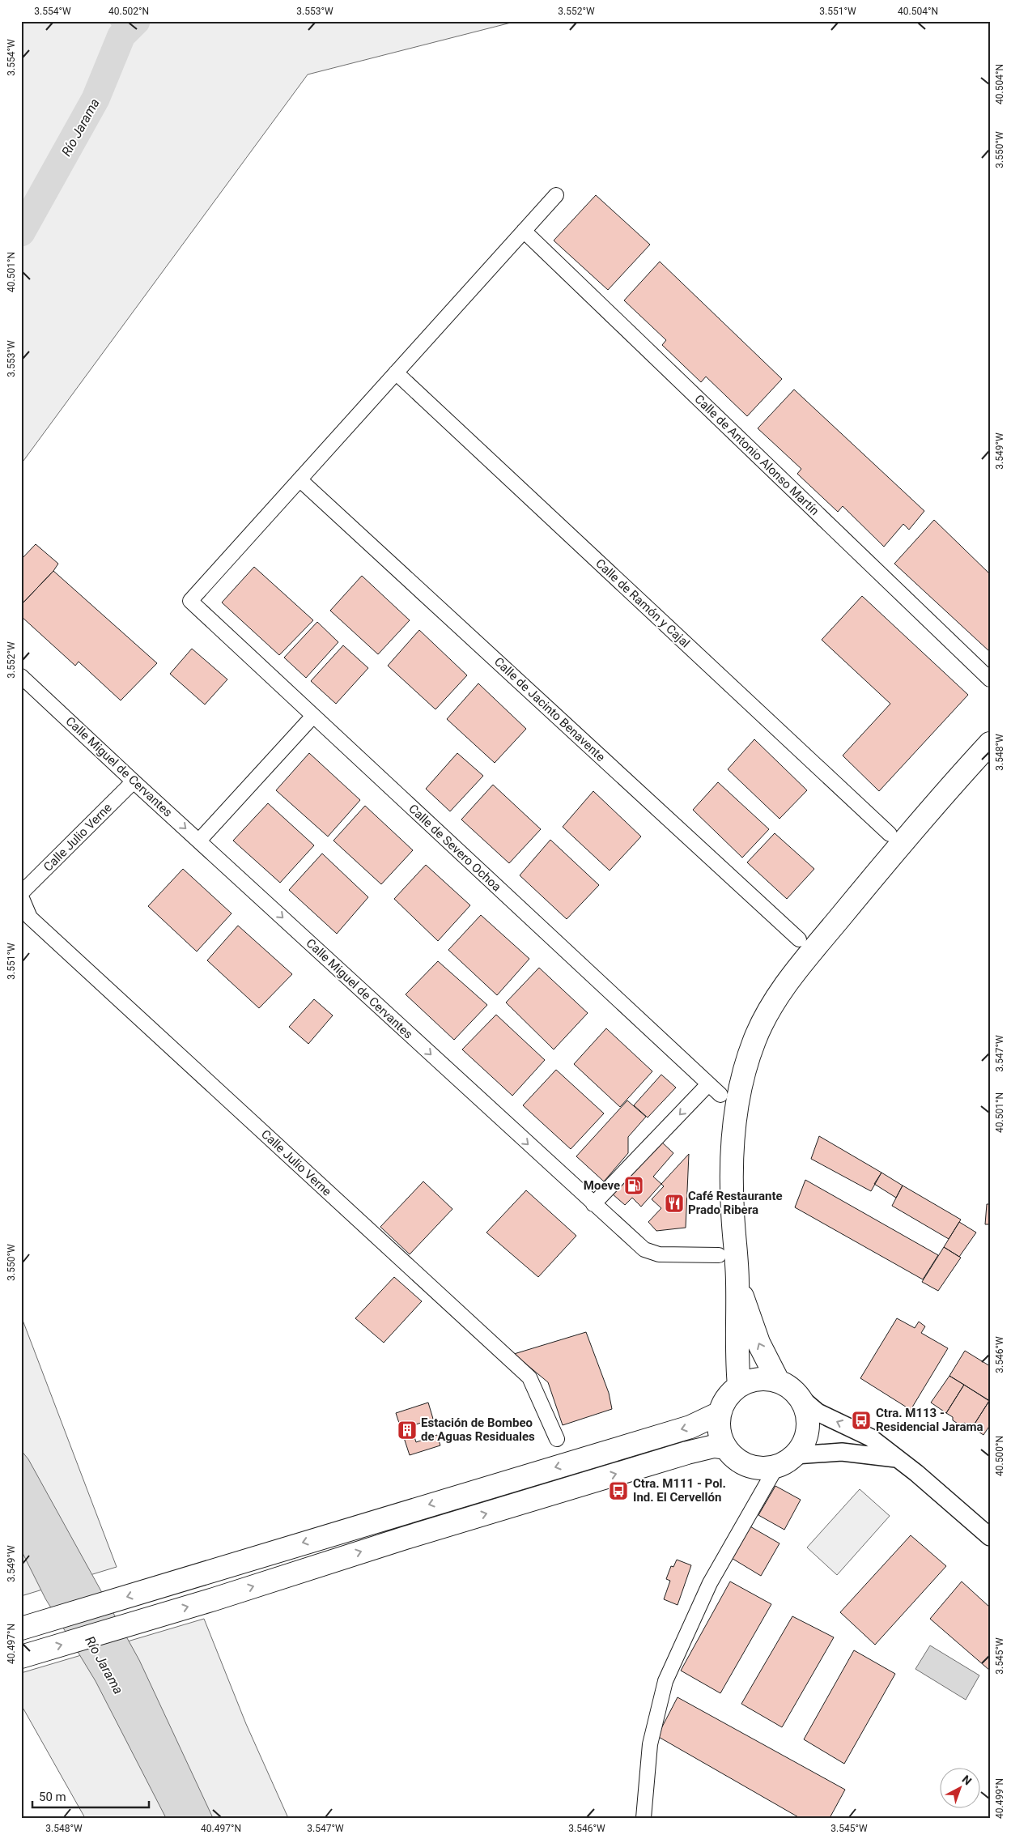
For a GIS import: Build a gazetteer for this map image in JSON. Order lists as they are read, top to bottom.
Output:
{
  "streets": {
    "street": [
      "Calle de Antonio Alonso Martín",
      "Calle de Ramón y Cajal",
      "Calle de Jacinto Benavente",
      "Calle Miguel de Cervantes",
      "Calle Julio Verne",
      "Calle de Severo Ochoa"
    ]
  },
  "crossings": [
    ["Calle de Jacinto Benavente", "Calle de Severo Ochoa"],
    ["Calle Miguel de Cervantes", "Calle Julio Verne"]
  ],
  "one_way": ["Calle Miguel de Cervantes"],
  "water": ["Río Jarama"],
  "places": {
    "fuel station": ["Moeve"],
    "restaurant": ["Café Restaurante Prado Ribera"],
    "bus stop": ["Ctra. M113 - Residencial Jarama", "Ctra. M111 - Pol. Ind. El Cervellón"],
    "building": ["Estación de Bombeo de Aguas Residuales"]
  },
  "scale_bar": "50 m",
  "north": "top right",
  "coordinates": [
    "3.554°W",
    "40.502°N",
    "3.553°W",
    "3.552°W",
    "3.551°W",
    "40.504°N",
    "3.550°W",
    "40.501°N",
    "3.549°W",
    "3.548°W",
    "3.547°W",
    "3.546°W",
    "40.500°N",
    "40.497°N",
    "3.545°W",
    "40.499°N"
  ]
}
